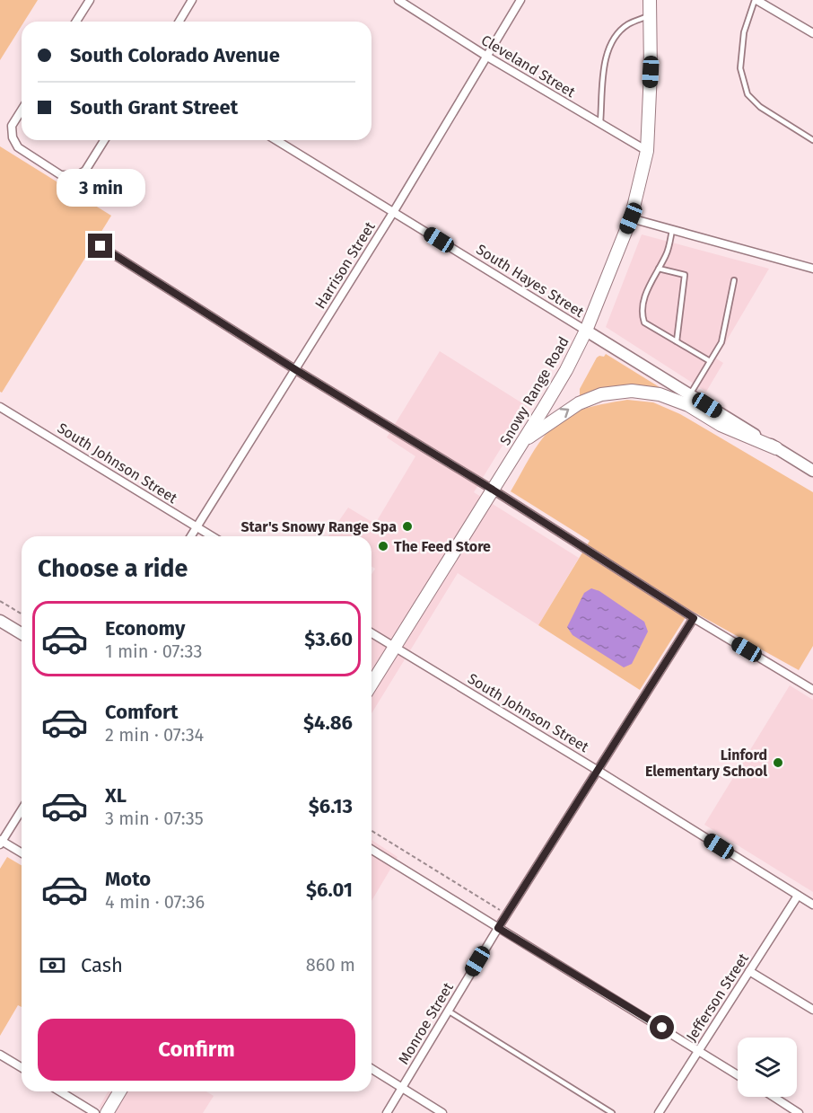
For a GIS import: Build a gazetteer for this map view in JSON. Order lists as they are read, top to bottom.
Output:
{
  "streets": {
    "main road": ["Snowy Range Road"],
    "street": [
      "Cleveland Street",
      "Harrison Street",
      "South Hayes Street",
      "South Johnson Street",
      "Jefferson Street",
      "Monroe Street"
    ]
  },
  "crossings": [
    ["Cleveland Street", "Harrison Street"],
    ["Harrison Street", "South Hayes Street"],
    ["Harrison Street", "South Johnson Street"],
    ["South Hayes Street", "Snowy Range Road"],
    ["Snowy Range Road", "South Johnson Street"],
    ["South Johnson Street", "Jefferson Street"],
    ["South Johnson Street", "Monroe Street"]
  ],
  "places": ["Star's Snowy Range Spa", "The Feed Store", "Linford Elementary School"],
  "page": {
    "banner": ["South Colorado Avenue", "South Grant Street"],
    "bubble": "3 min",
    "heading": "Choose a ride",
    "list": [
      {
        "name": "Economy",
        "note": "1 min · 07:33",
        "value": "$3.60"
      },
      {
        "name": "Comfort",
        "note": "2 min · 07:34",
        "value": "$4.86"
      },
      {
        "name": "XL",
        "note": "3 min · 07:35",
        "value": "$6.13"
      },
      {
        "name": "Moto",
        "note": "4 min · 07:36",
        "value": "$6.01"
      }
    ],
    "pay": ["Cash", "860 m"],
    "buttons": "Confirm"
  }
}
